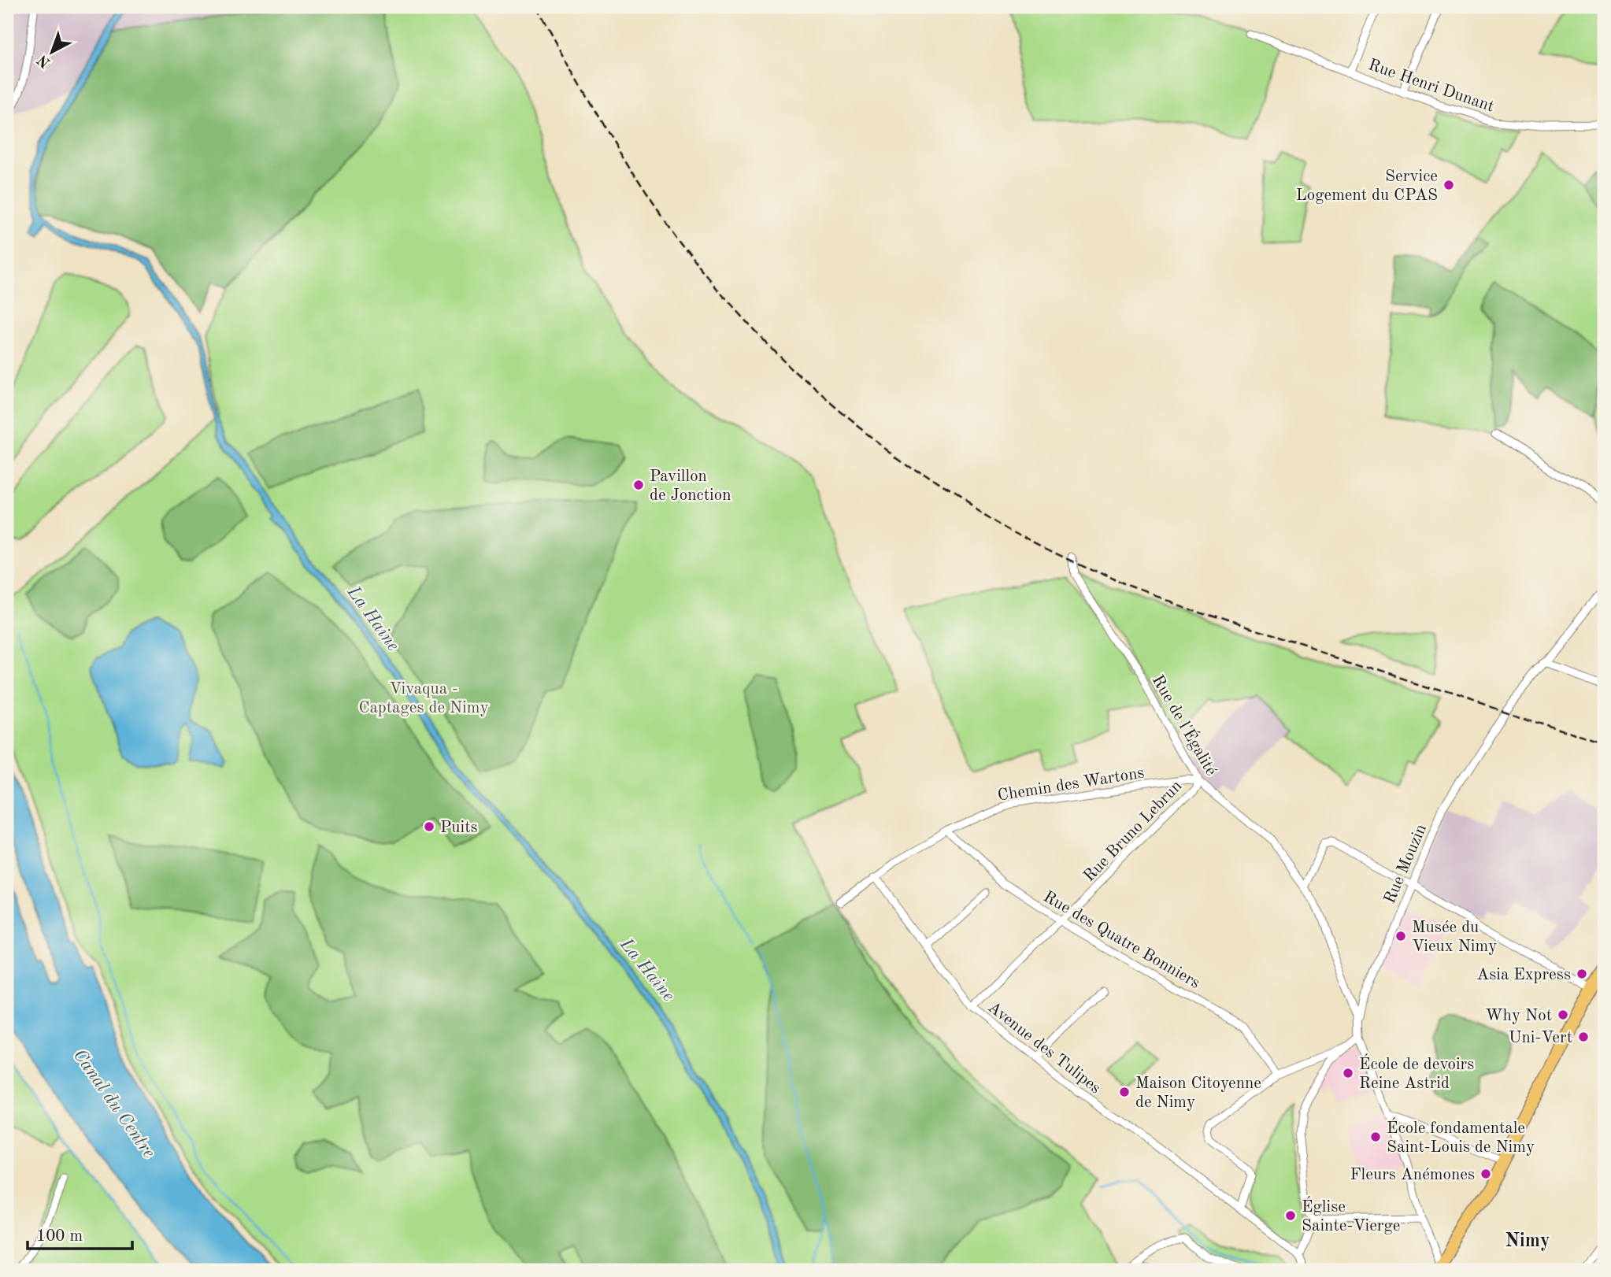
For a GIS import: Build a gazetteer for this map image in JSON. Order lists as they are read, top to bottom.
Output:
{
  "streets": {
    "street": [
      "Rue Henri Dunant",
      "Rue de l'Égalité",
      "Chemin des Wartons",
      "Rue Bruno Lebrun",
      "Rue Mouzin",
      "Rue des Quatre Bonniers",
      "Avenue des Tulipes"
    ]
  },
  "crossings": [
    ["Rue de l'Égalité", "Chemin des Wartons"],
    ["Rue de l'Égalité", "Rue Bruno Lebrun"],
    ["Rue de l'Égalité", "Rue Mouzin"],
    ["Chemin des Wartons", "Rue Bruno Lebrun"],
    ["Chemin des Wartons", "Rue des Quatre Bonniers"],
    ["Chemin des Wartons", "Avenue des Tulipes"],
    ["Rue Bruno Lebrun", "Rue des Quatre Bonniers"],
    ["Rue Bruno Lebrun", "Avenue des Tulipes"]
  ],
  "districts": ["Nimy"],
  "water": ["La Haine", "Canal du Centre"],
  "parks": ["Vivaqua - Captages de Nimy"],
  "places": [
    "Service Logement du CPAS",
    "Pavillon de Jonction",
    "Puits",
    "Musée du Vieux Nimy",
    "Asia Express",
    "Why Not",
    "Uni-Vert",
    "École de devoirs Reine Astrid",
    "Maison Citoyenne de Nimy",
    "École fondamentale Saint-Louis de Nimy",
    "Fleurs Anémones",
    "Église Sainte-Vierge"
  ],
  "scale_bar": "100 m",
  "north": "bottom left"
}
